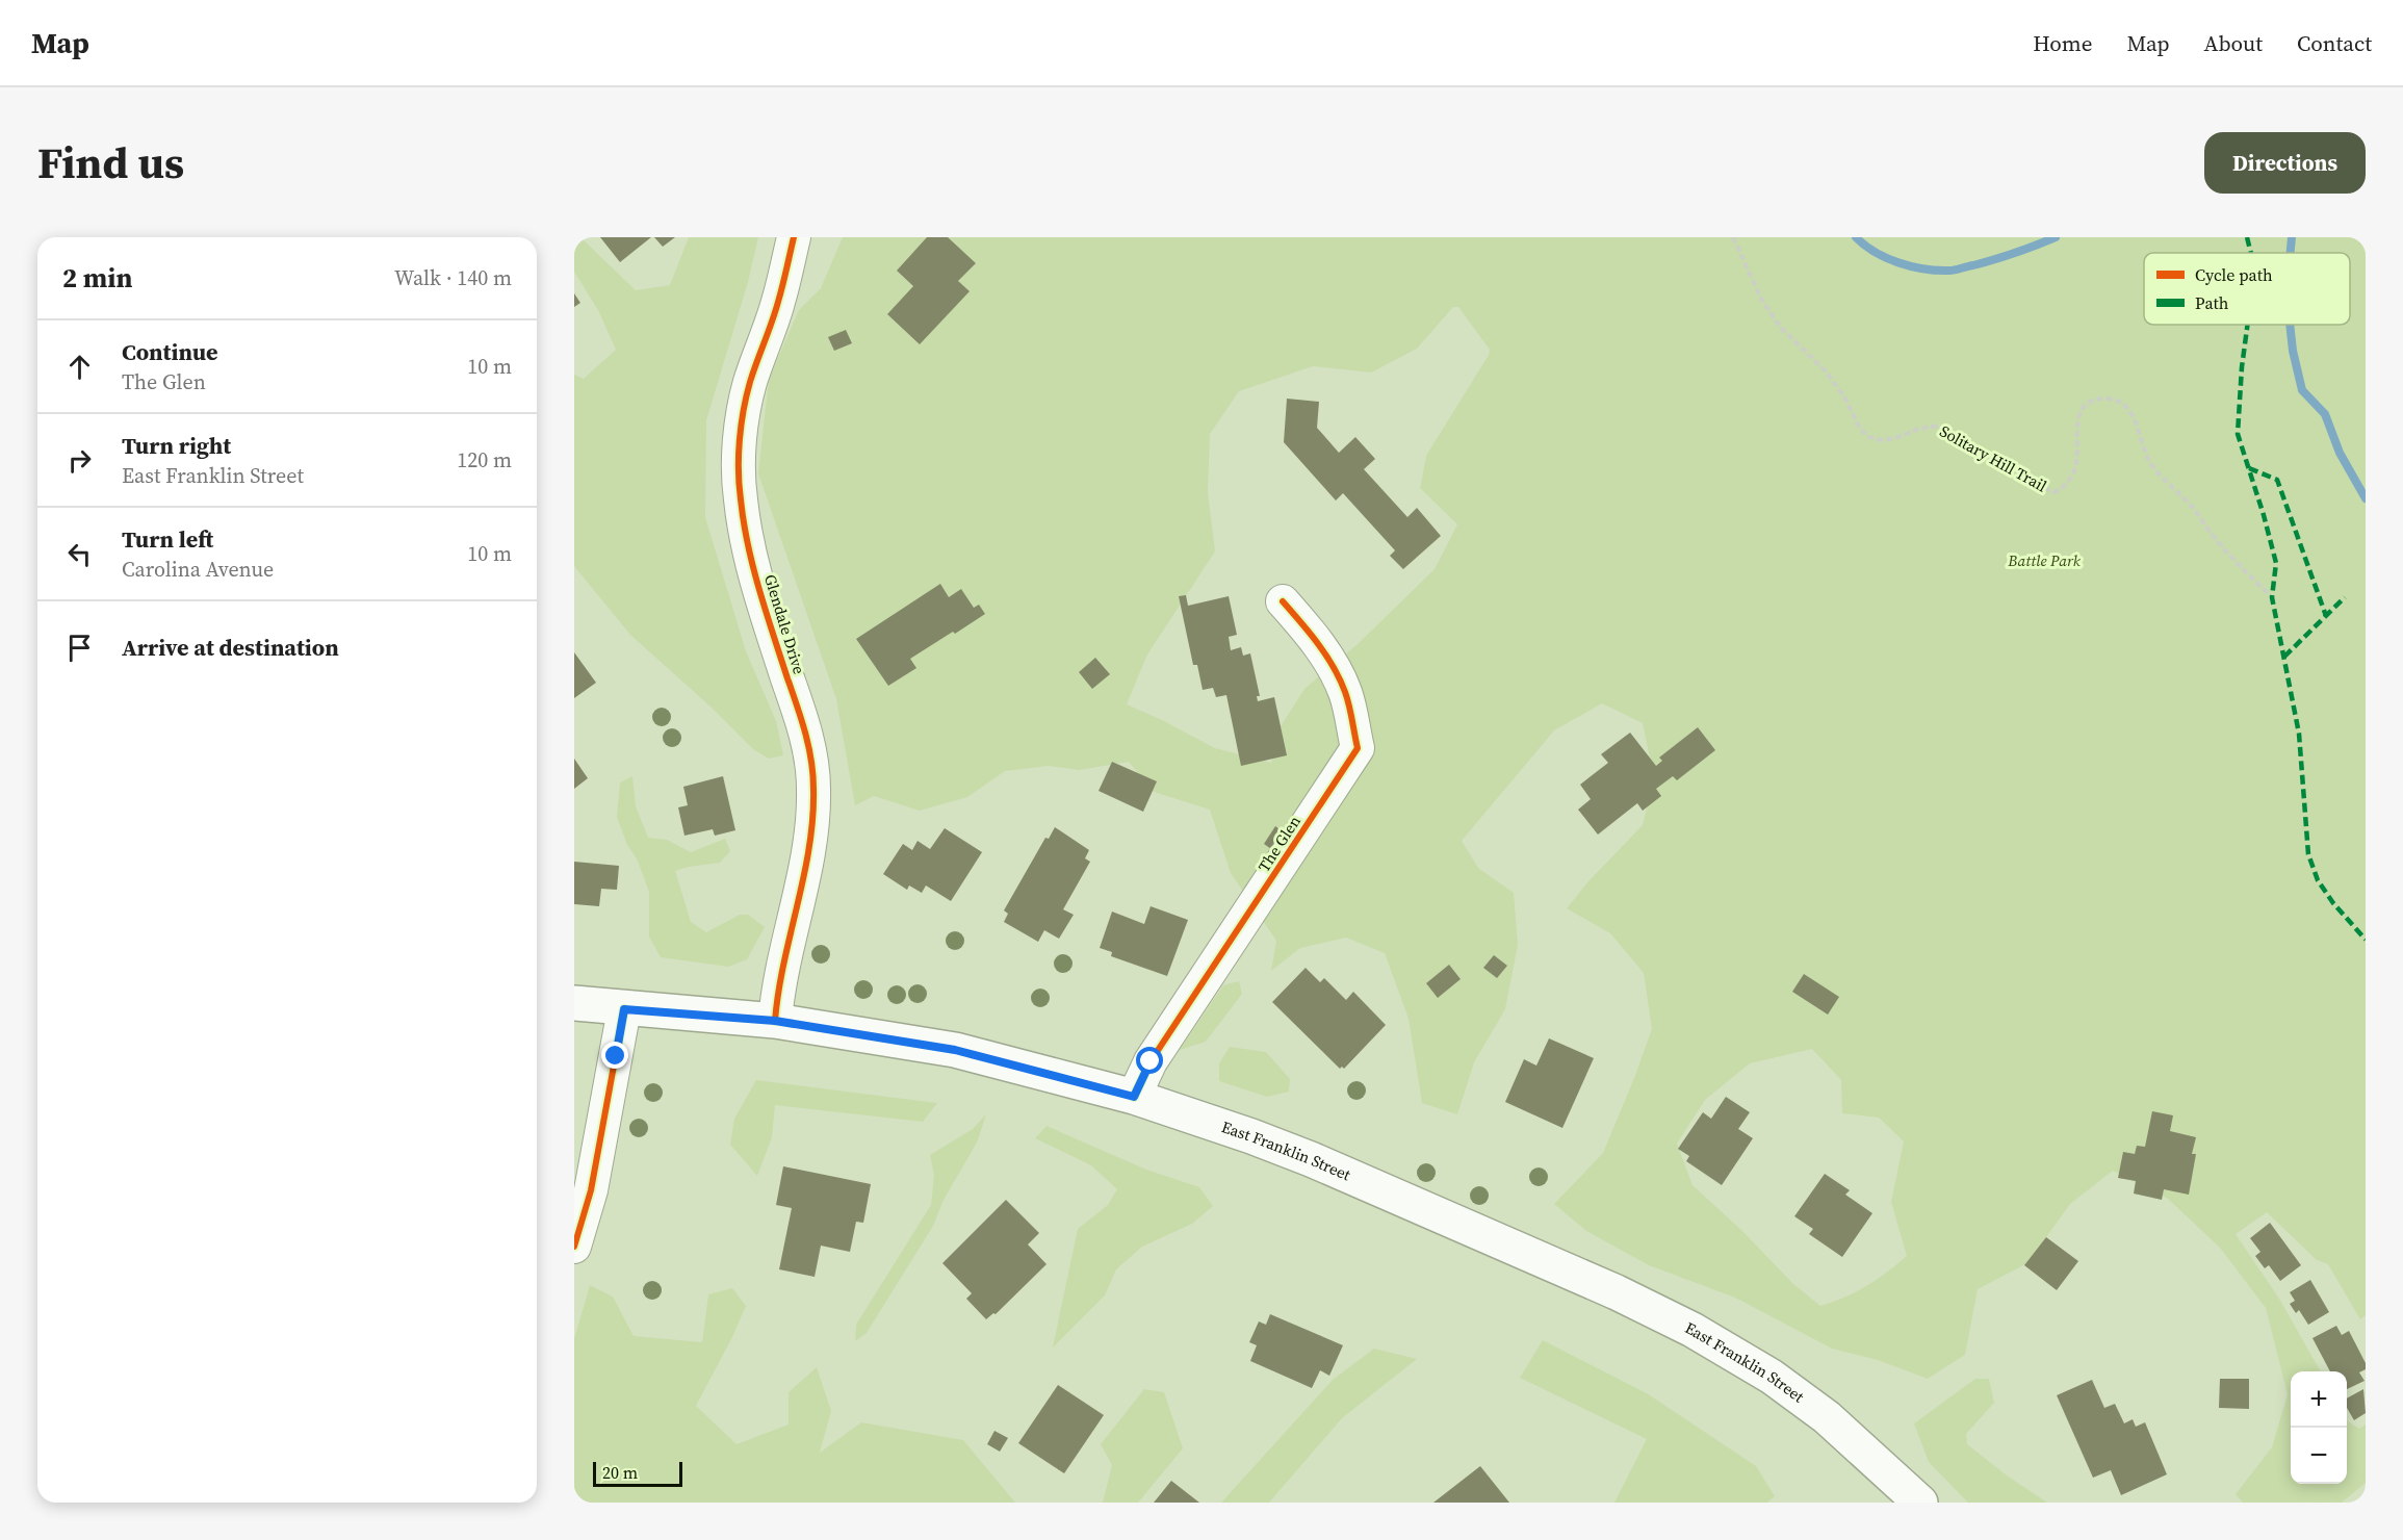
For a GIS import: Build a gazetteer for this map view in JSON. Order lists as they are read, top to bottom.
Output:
{
  "streets": {
    "main road": ["East Franklin Street"],
    "street": ["Glendale Drive", "The Glen"],
    "path": ["Solitary Hill Trail"]
  },
  "crossings": [
    ["Glendale Drive", "East Franklin Street"],
    ["The Glen", "East Franklin Street"]
  ],
  "parks": ["Battle Park"],
  "legend": ["Cycle path", "Path"],
  "scale_bar": "20 m",
  "page": {
    "header": "Map",
    "nav": [
      "Home",
      "Map",
      "About",
      "Contact"
    ],
    "title": "Find us",
    "buttons": "Directions",
    "heading": ["2 min", "Walk · 140 m"],
    "list": [
      ["Continue", "The Glen", "10 m"],
      ["Turn right", "East Franklin Street", "120 m"],
      ["Turn left", "Carolina Avenue", "10 m"],
      "Arrive at destination"
    ],
    "map_buttons": ["+", "−"],
    "scale": "20 m"
  }
}
